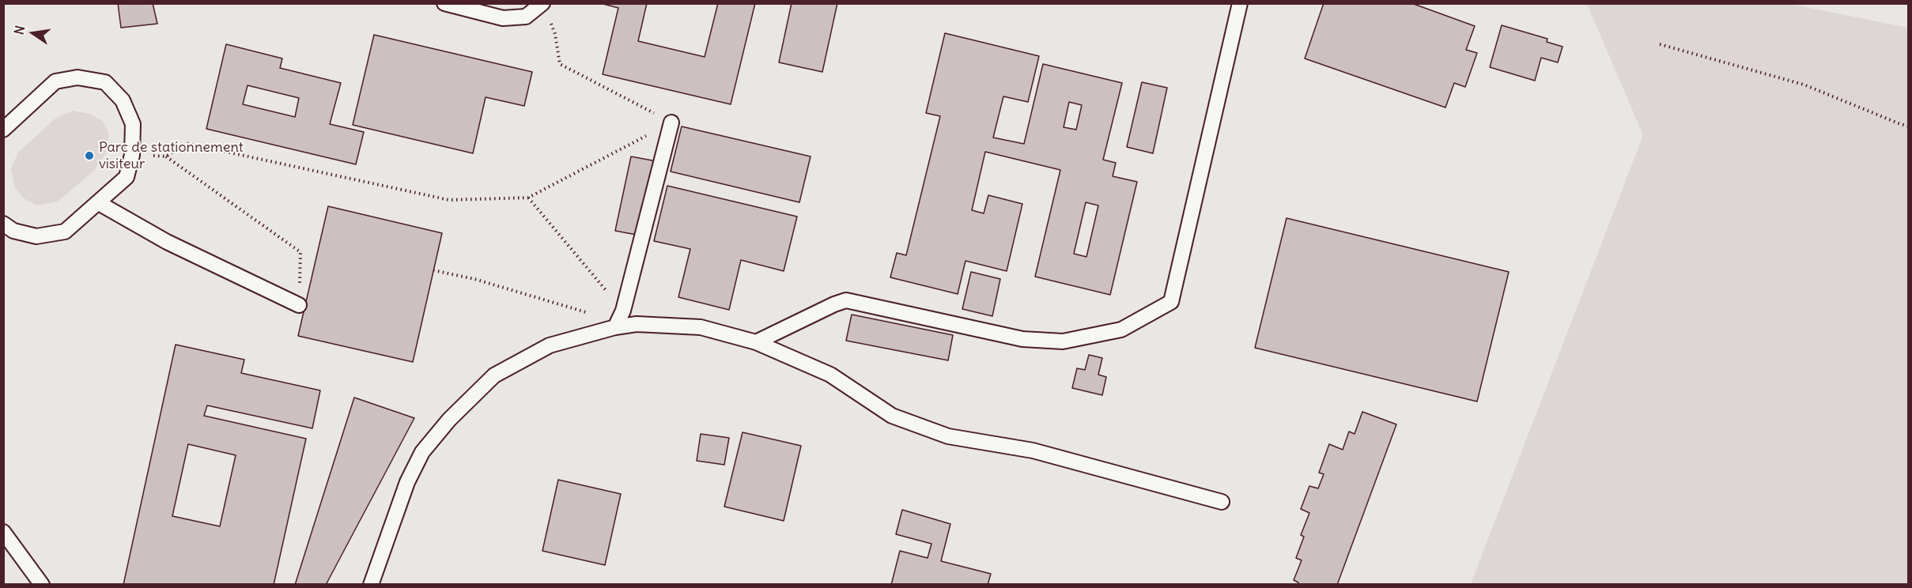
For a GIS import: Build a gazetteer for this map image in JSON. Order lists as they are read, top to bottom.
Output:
{
  "places": ["Parc de stationnement visiteur"],
  "north": "left"
}
